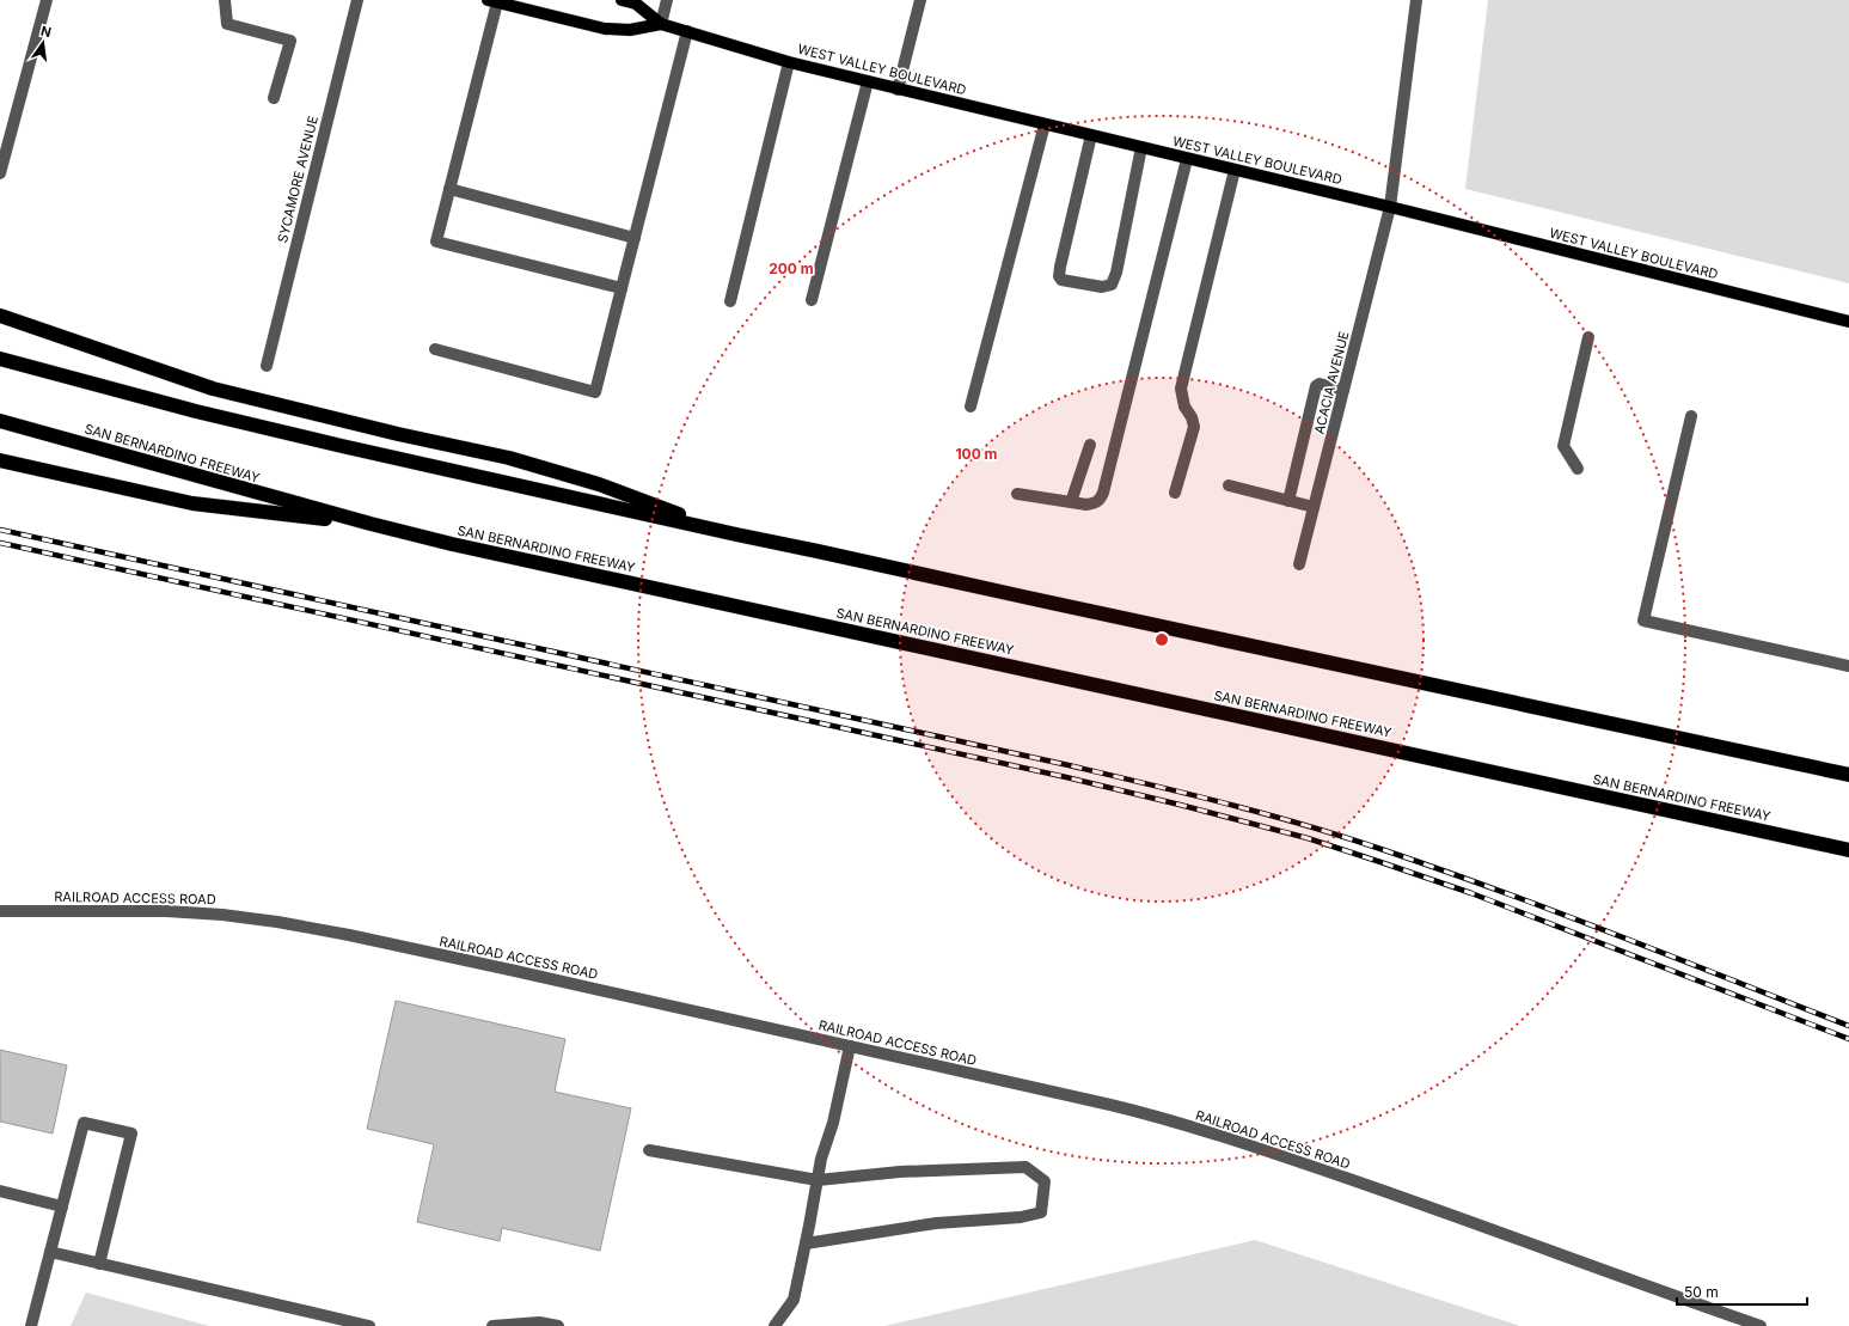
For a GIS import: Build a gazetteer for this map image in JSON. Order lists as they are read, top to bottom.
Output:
{
  "streets": {
    "highway": ["SAN BERNARDINO FREEWAY"],
    "main road": ["WEST VALLEY BOULEVARD"],
    "street": ["SYCAMORE AVENUE", "ACACIA AVENUE", "RAILROAD ACCESS ROAD"]
  },
  "crossings": [
    ["WEST VALLEY BOULEVARD", "ACACIA AVENUE"]
  ],
  "scale_bar": "50 m",
  "north": "top",
  "rings": ["200 m", "100 m"]
}
